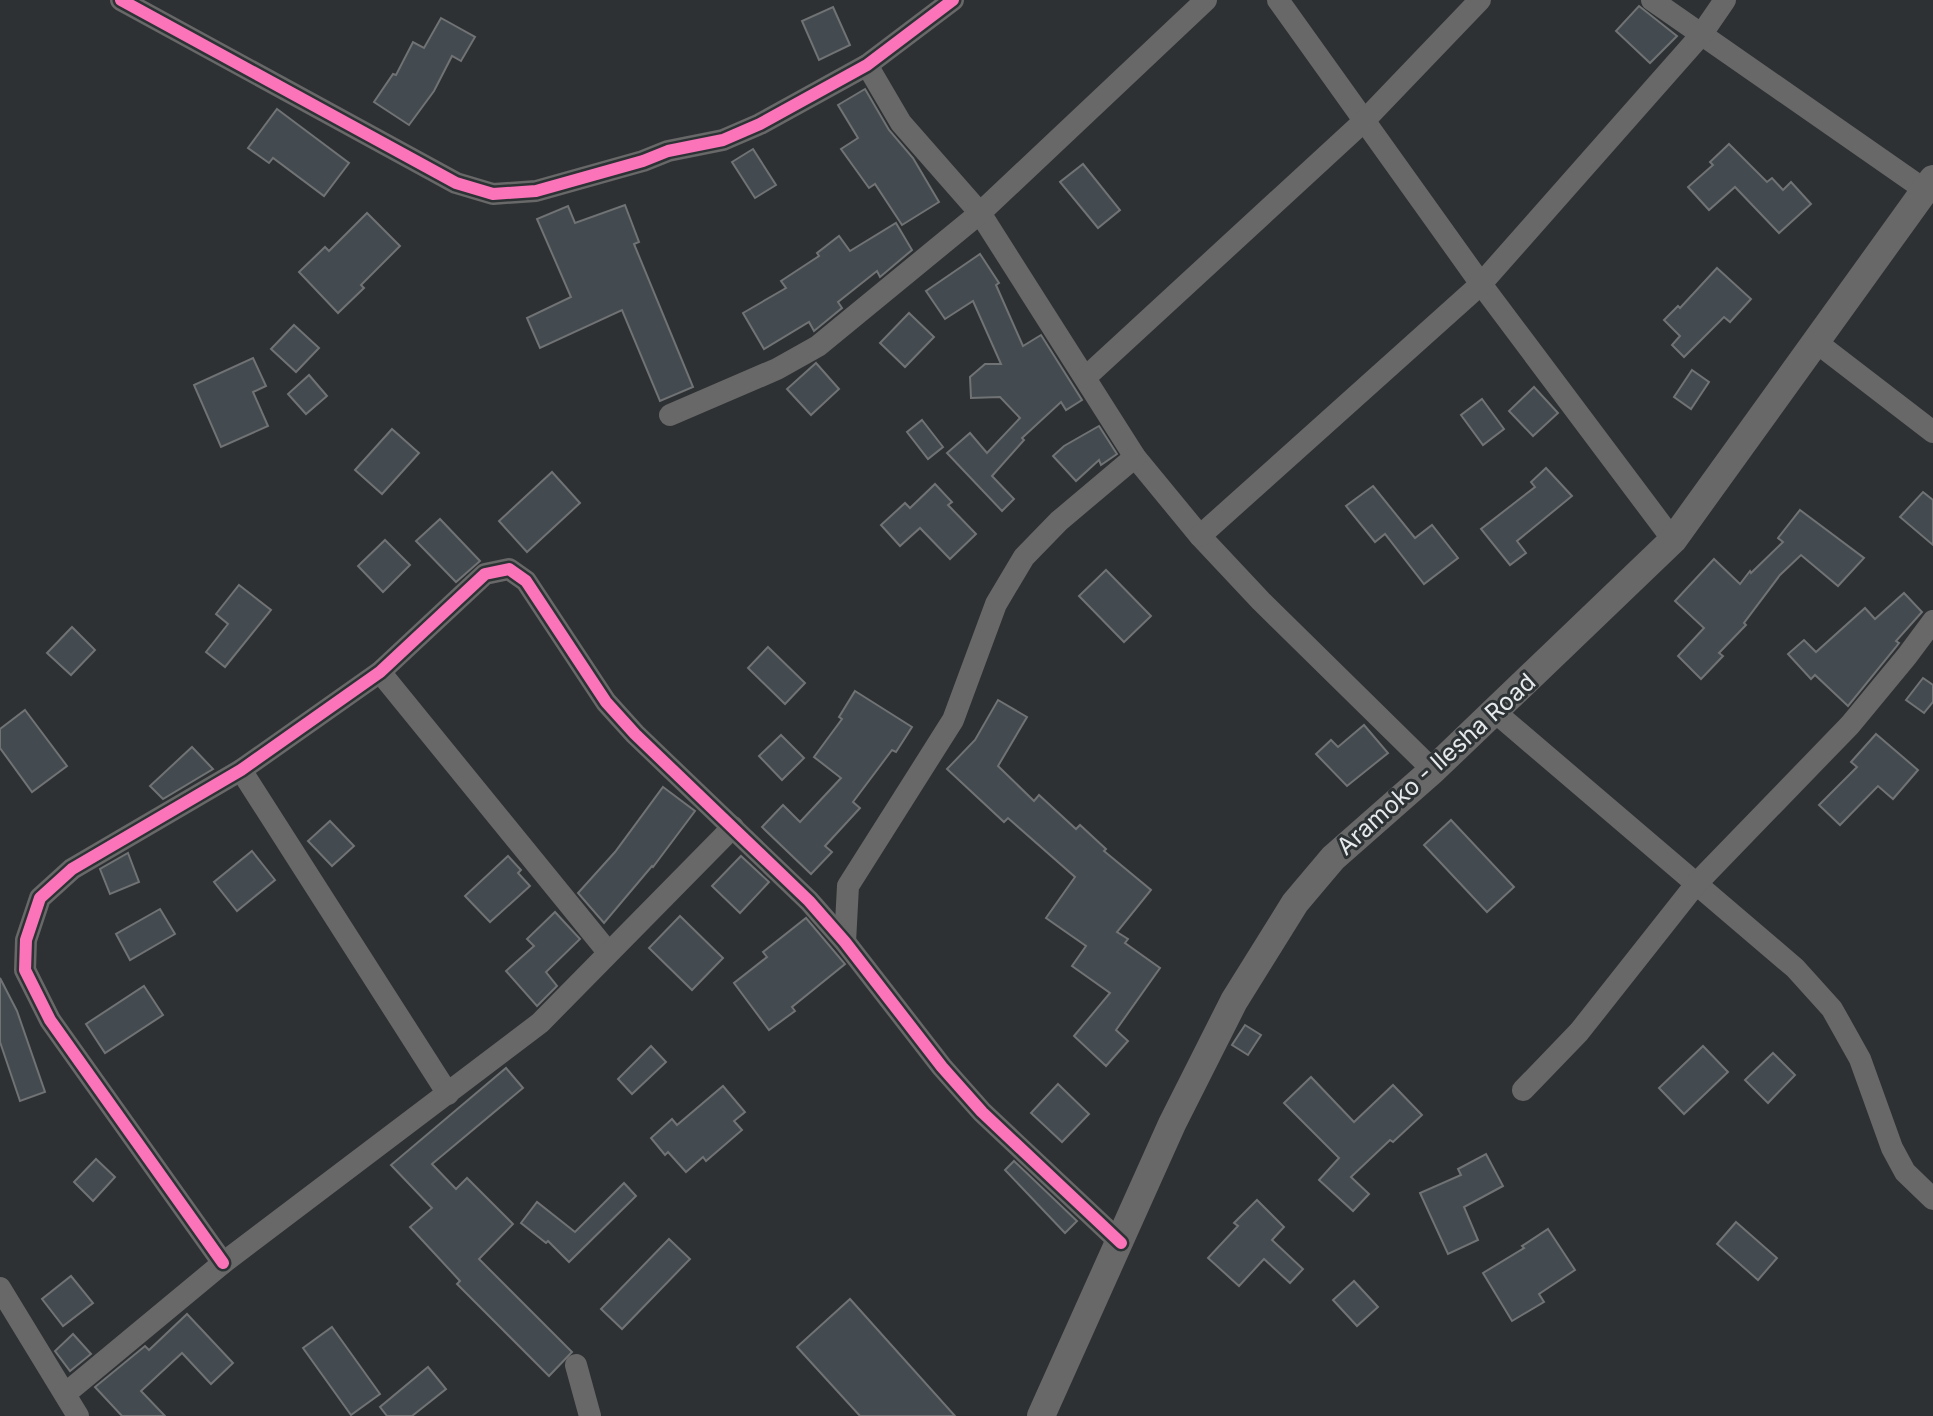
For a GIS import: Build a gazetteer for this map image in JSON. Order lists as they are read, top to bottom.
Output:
{
  "streets": {
    "main road": ["Aramoko - Ilesha Road"]
  }
}
